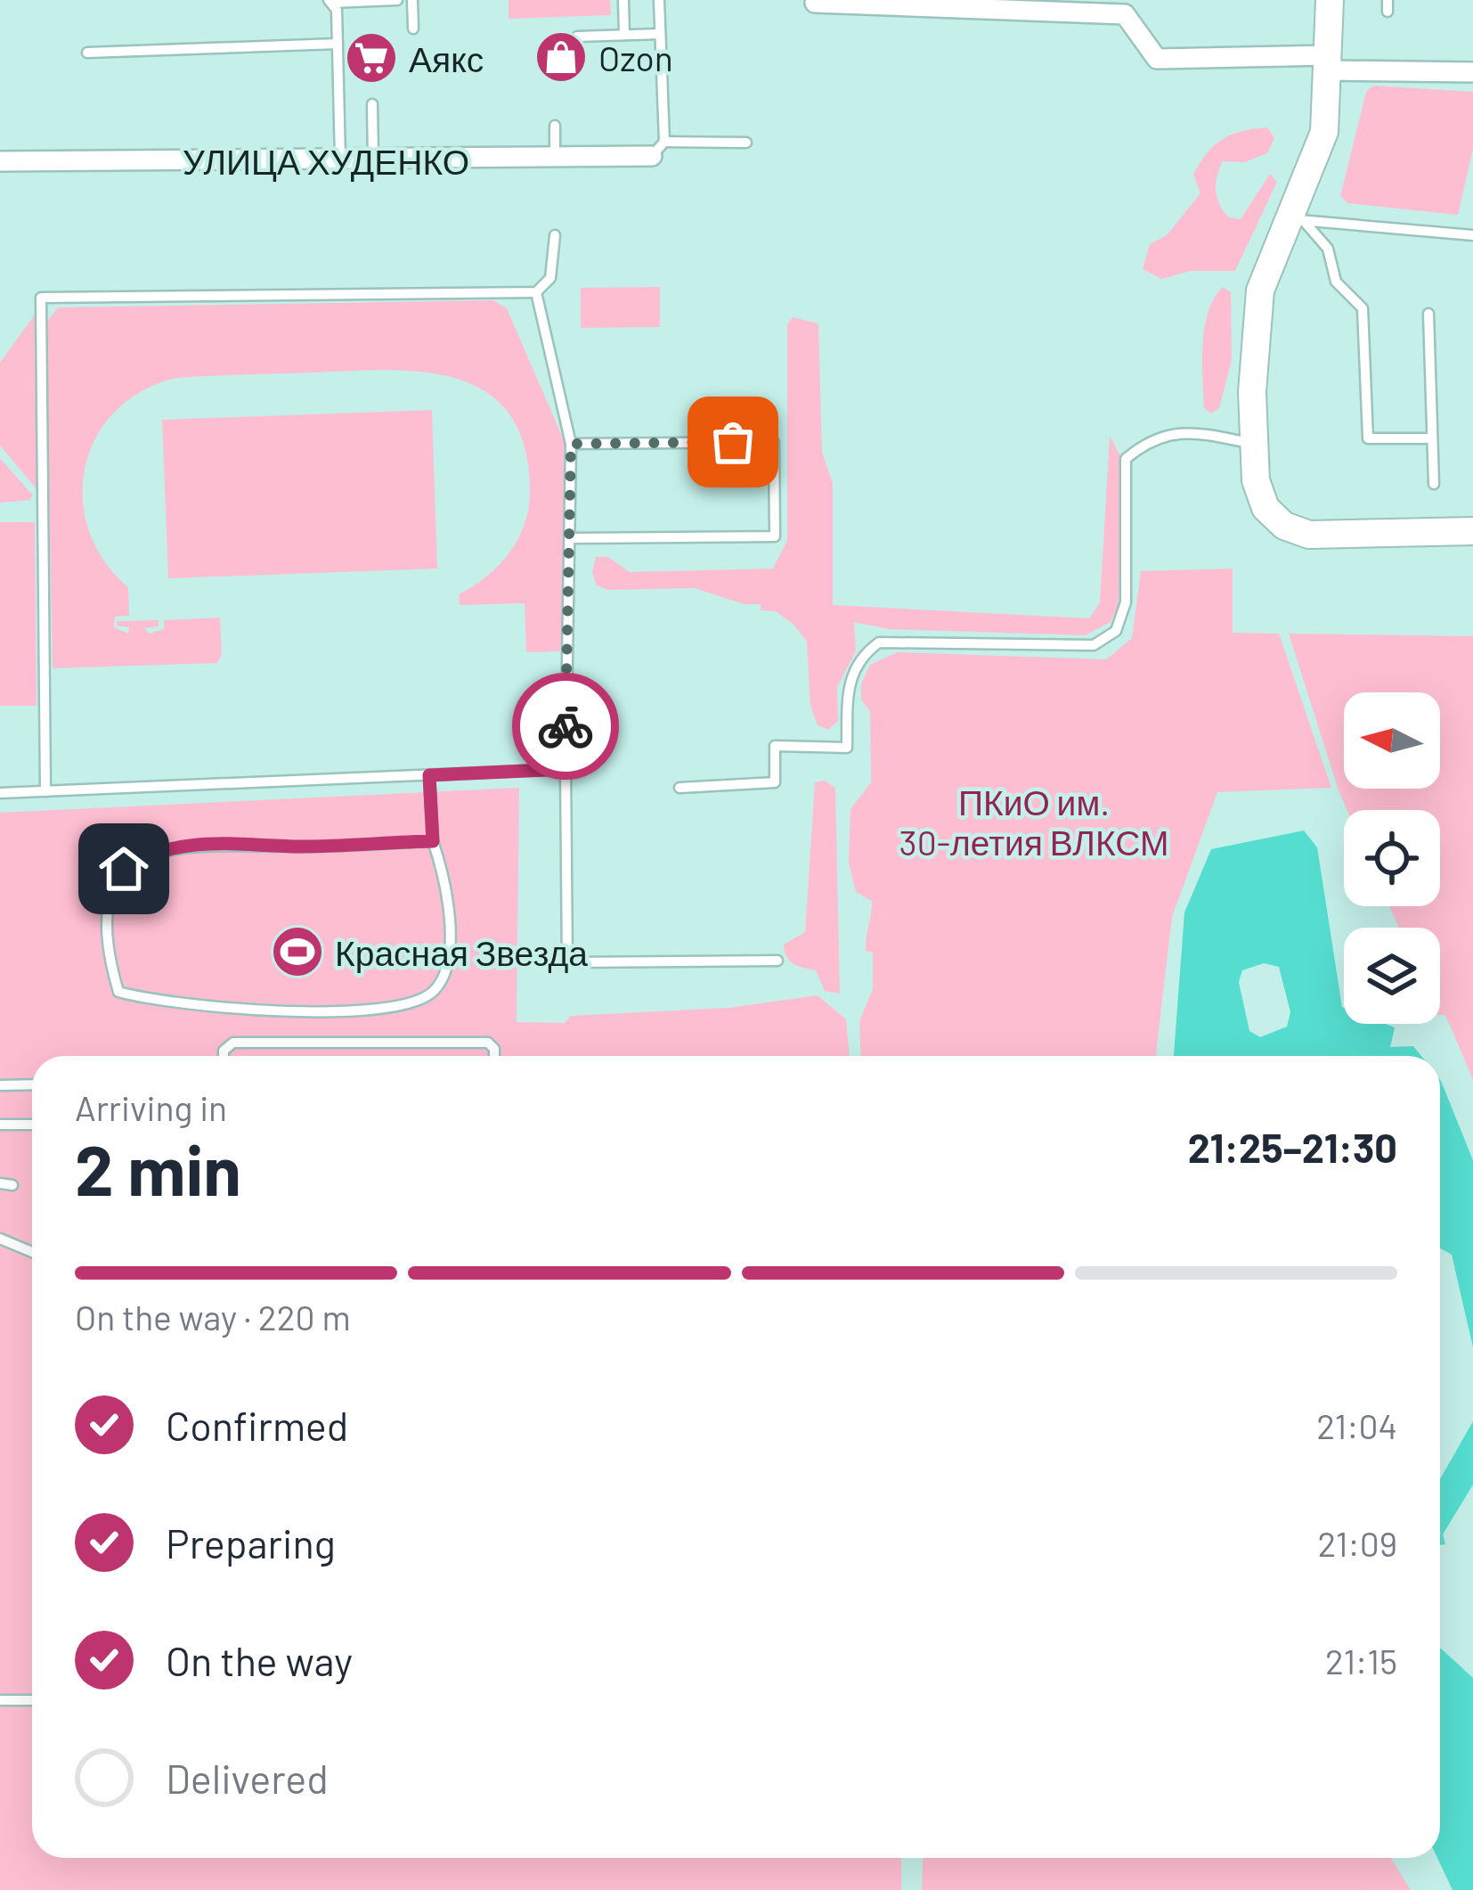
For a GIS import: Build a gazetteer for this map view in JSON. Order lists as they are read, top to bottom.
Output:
{
  "streets": {
    "street": ["УЛИЦА ХУДЕНКО"]
  },
  "parks": ["ПКиО им. 30-летия ВЛКСМ"],
  "places": {
    "shop": ["Ozon"],
    "supermarket": ["Аякс"],
    "sports": ["Красная Звезда"]
  },
  "north": "left",
  "page": {
    "heading": ["2 min", "Arriving in", "21:25–21:30"],
    "bar": "On the way · 220 m",
    "list": [
      ["Confirmed", "21:04"],
      ["Preparing", "21:09"],
      ["On the way", "21:15"],
      "Delivered"
    ]
  }
}
